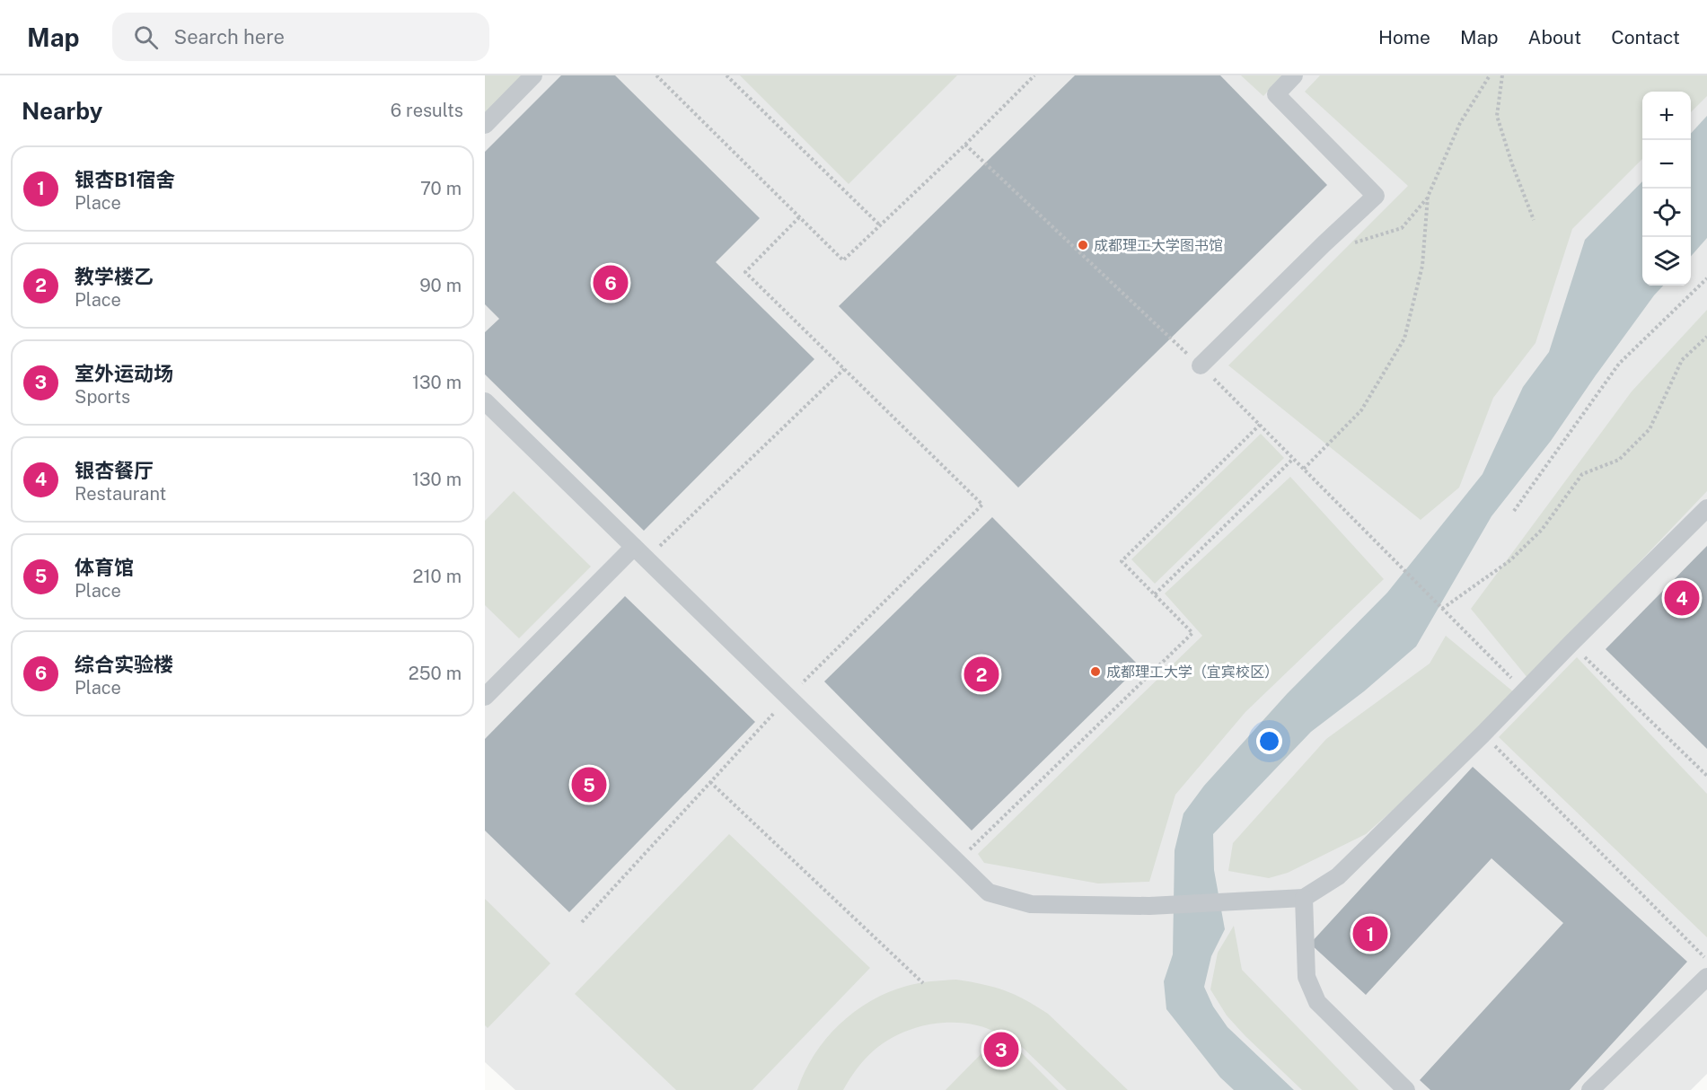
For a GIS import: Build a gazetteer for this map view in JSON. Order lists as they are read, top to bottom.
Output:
{
  "places": ["成都理工大学图书馆", "成都理工大学（宜宾校区）"],
  "page": {
    "header": "Map",
    "search": "Search here",
    "nav": [
      "Home",
      "Map",
      "About",
      "Contact"
    ],
    "heading": ["Nearby", "6 results"],
    "map_buttons": ["+", "−"],
    "list": [
      {
        "mark": "1",
        "name": "银杏B1宿舍",
        "note": "Place",
        "value": "70 m"
      },
      {
        "mark": "2",
        "name": "教学楼乙",
        "note": "Place",
        "value": "90 m"
      },
      {
        "mark": "3",
        "name": "室外运动场",
        "note": "Sports",
        "value": "130 m"
      },
      {
        "mark": "4",
        "name": "银杏餐厅",
        "note": "Restaurant",
        "value": "130 m"
      },
      {
        "mark": "5",
        "name": "体育馆",
        "note": "Place",
        "value": "210 m"
      },
      {
        "mark": "6",
        "name": "综合实验楼",
        "note": "Place",
        "value": "250 m"
      }
    ],
    "pins": [
      "6",
      "4",
      "2",
      "5",
      "1",
      "3"
    ]
  }
}
